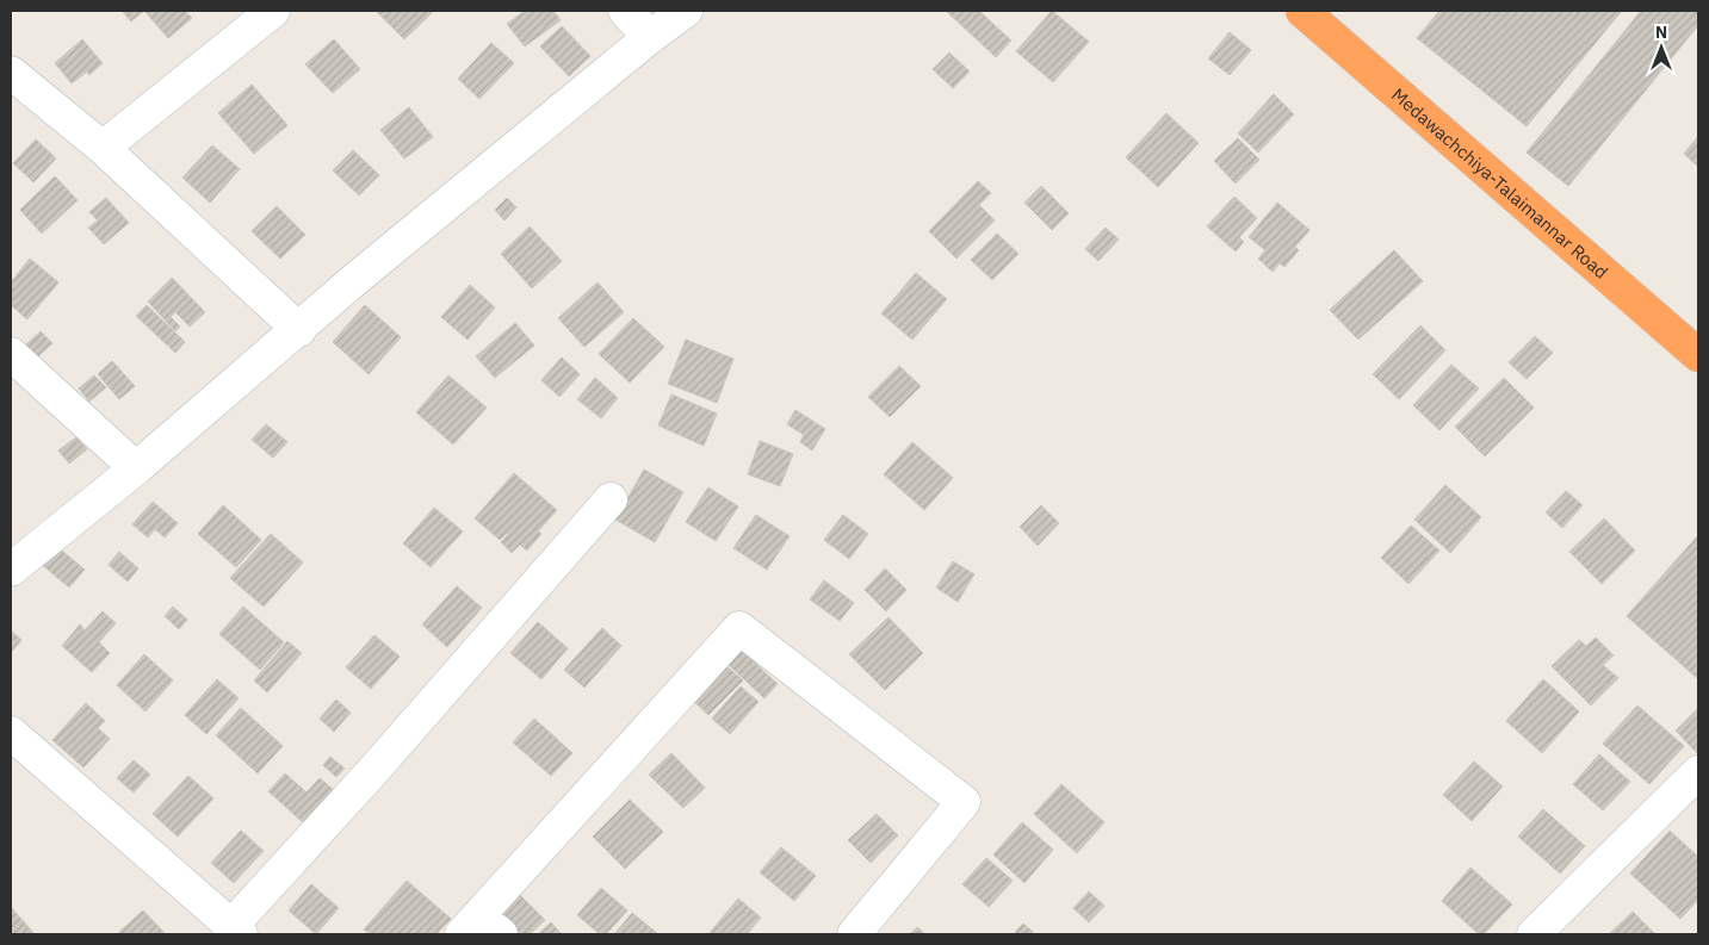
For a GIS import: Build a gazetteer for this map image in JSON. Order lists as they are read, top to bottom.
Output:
{
  "streets": {
    "highway": ["Medawachchiya-Talaimannar Road"]
  },
  "north": "top"
}
